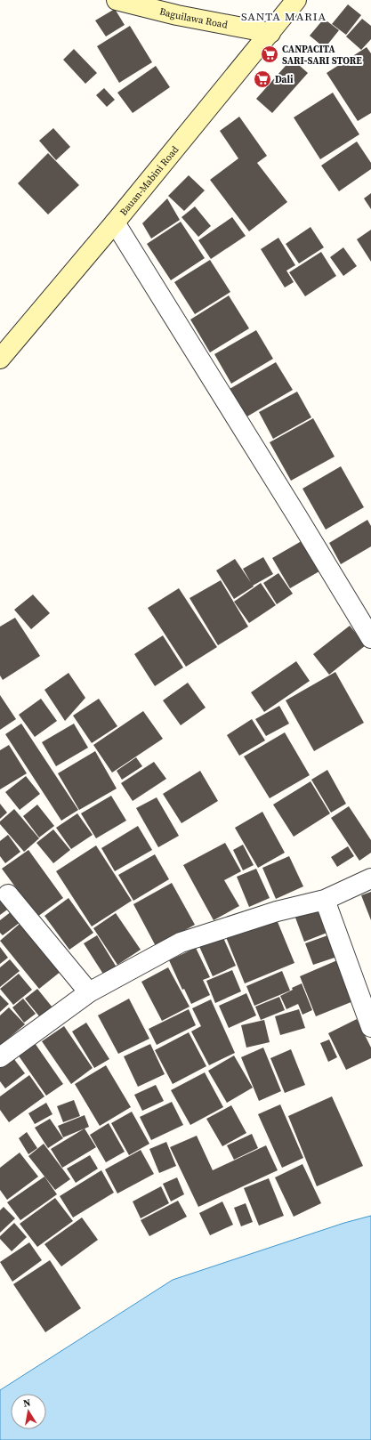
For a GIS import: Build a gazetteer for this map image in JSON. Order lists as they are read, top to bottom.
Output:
{
  "streets": {
    "main road": ["Baguilawa Road", "Bauan-Mabini Road"]
  },
  "crossings": [
    ["Baguilawa Road", "Bauan-Mabini Road"]
  ],
  "districts": ["SANTA MARIA"],
  "places": {
    "supermarket": ["CANPACITA SARI-SARI STORE", "Dali"]
  },
  "north": "top"
}
